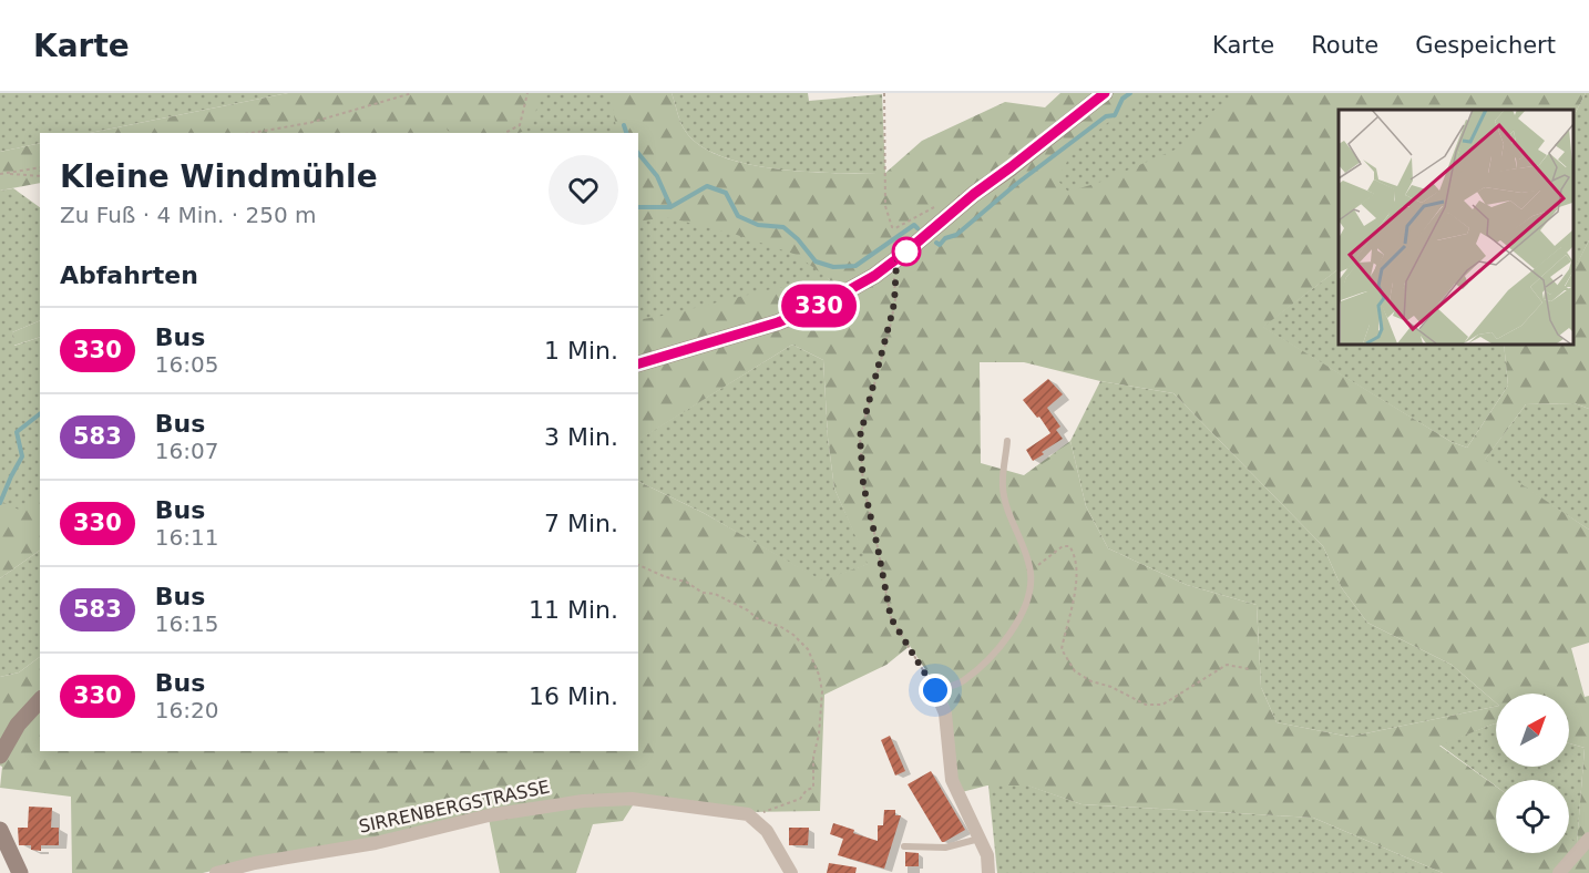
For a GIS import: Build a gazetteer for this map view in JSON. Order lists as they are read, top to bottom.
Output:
{
  "streets": {
    "street": ["SIRRENBERGSTRASSE"]
  },
  "lines": ["bus line 330"],
  "north": "top right",
  "page": {
    "header": "Karte",
    "nav": ["Karte", "Route", "Gespeichert"],
    "on_map": "330",
    "heading": [
      ["Kleine Windmühle", "Zu Fuß · 4 Min. · 250 m"],
      "Abfahrten"
    ],
    "list": [
      {
        "mark": "330",
        "name": "Bus",
        "note": "16:05",
        "value": "1 Min."
      },
      {
        "mark": "583",
        "name": "Bus",
        "note": "16:07",
        "value": "3 Min."
      },
      {
        "mark": "330",
        "name": "Bus",
        "note": "16:11",
        "value": "7 Min."
      },
      {
        "mark": "583",
        "name": "Bus",
        "note": "16:15",
        "value": "11 Min."
      },
      {
        "mark": "330",
        "name": "Bus",
        "note": "16:20",
        "value": "16 Min."
      }
    ]
  }
}
